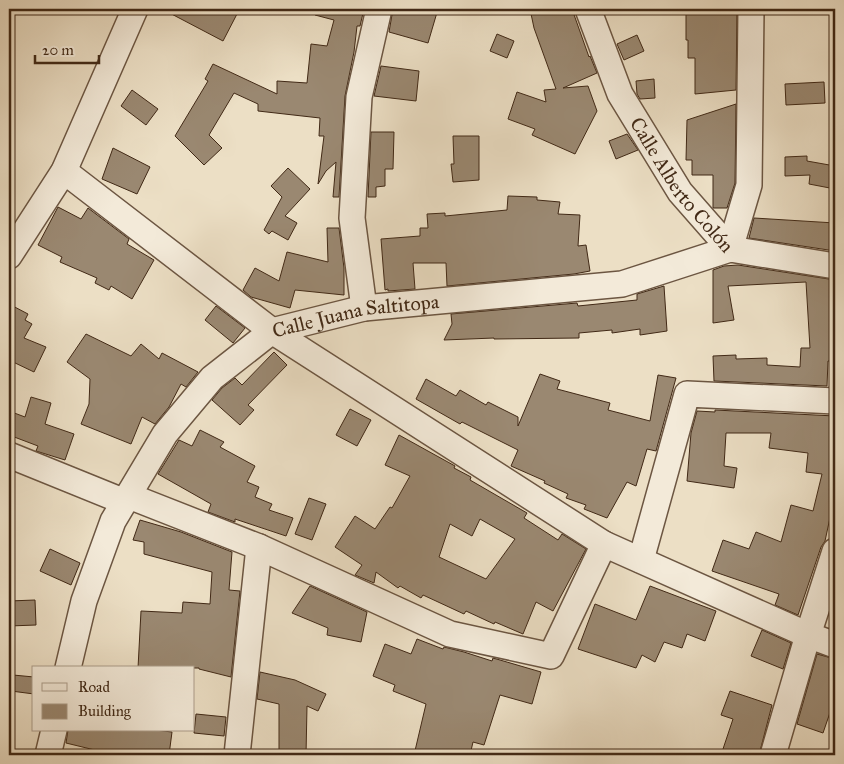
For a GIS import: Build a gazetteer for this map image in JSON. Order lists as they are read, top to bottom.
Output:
{
  "streets": {
    "street": ["Calle Alberto Colón", "Calle Juana Saltitopa"]
  },
  "crossings": [
    ["Calle Alberto Colón", "Calle Juana Saltitopa"]
  ],
  "legend": ["Road", "Building"],
  "scale_bar": "20 m"
}
